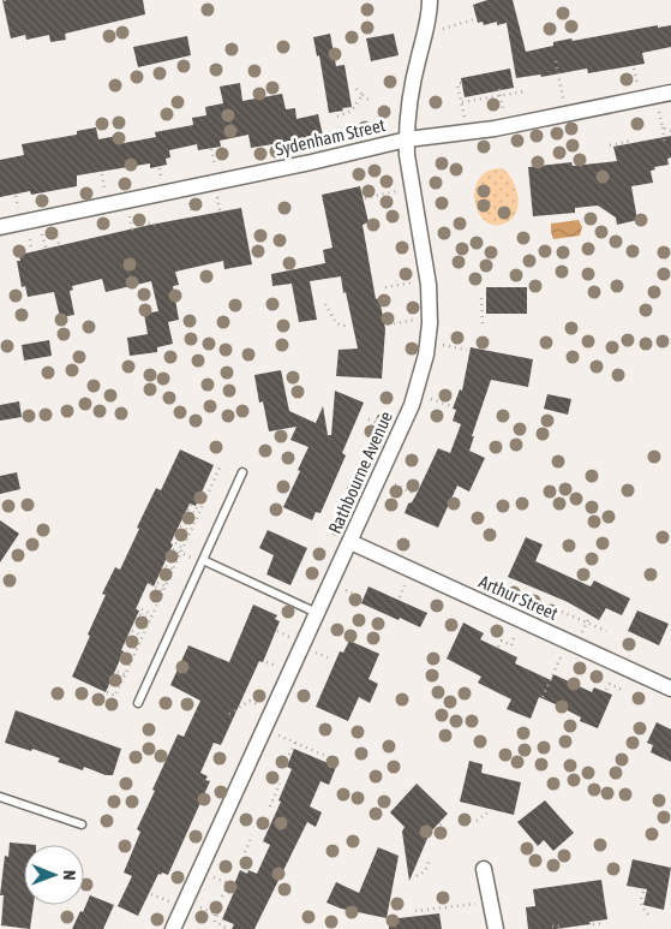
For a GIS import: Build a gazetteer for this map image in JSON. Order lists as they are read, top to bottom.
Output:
{
  "streets": {
    "street": ["Sydenham Street", "Rathbourne Avenue", "Arthur Street"]
  },
  "crossings": [
    ["Sydenham Street", "Rathbourne Avenue"],
    ["Rathbourne Avenue", "Arthur Street"]
  ],
  "north": "right"
}
